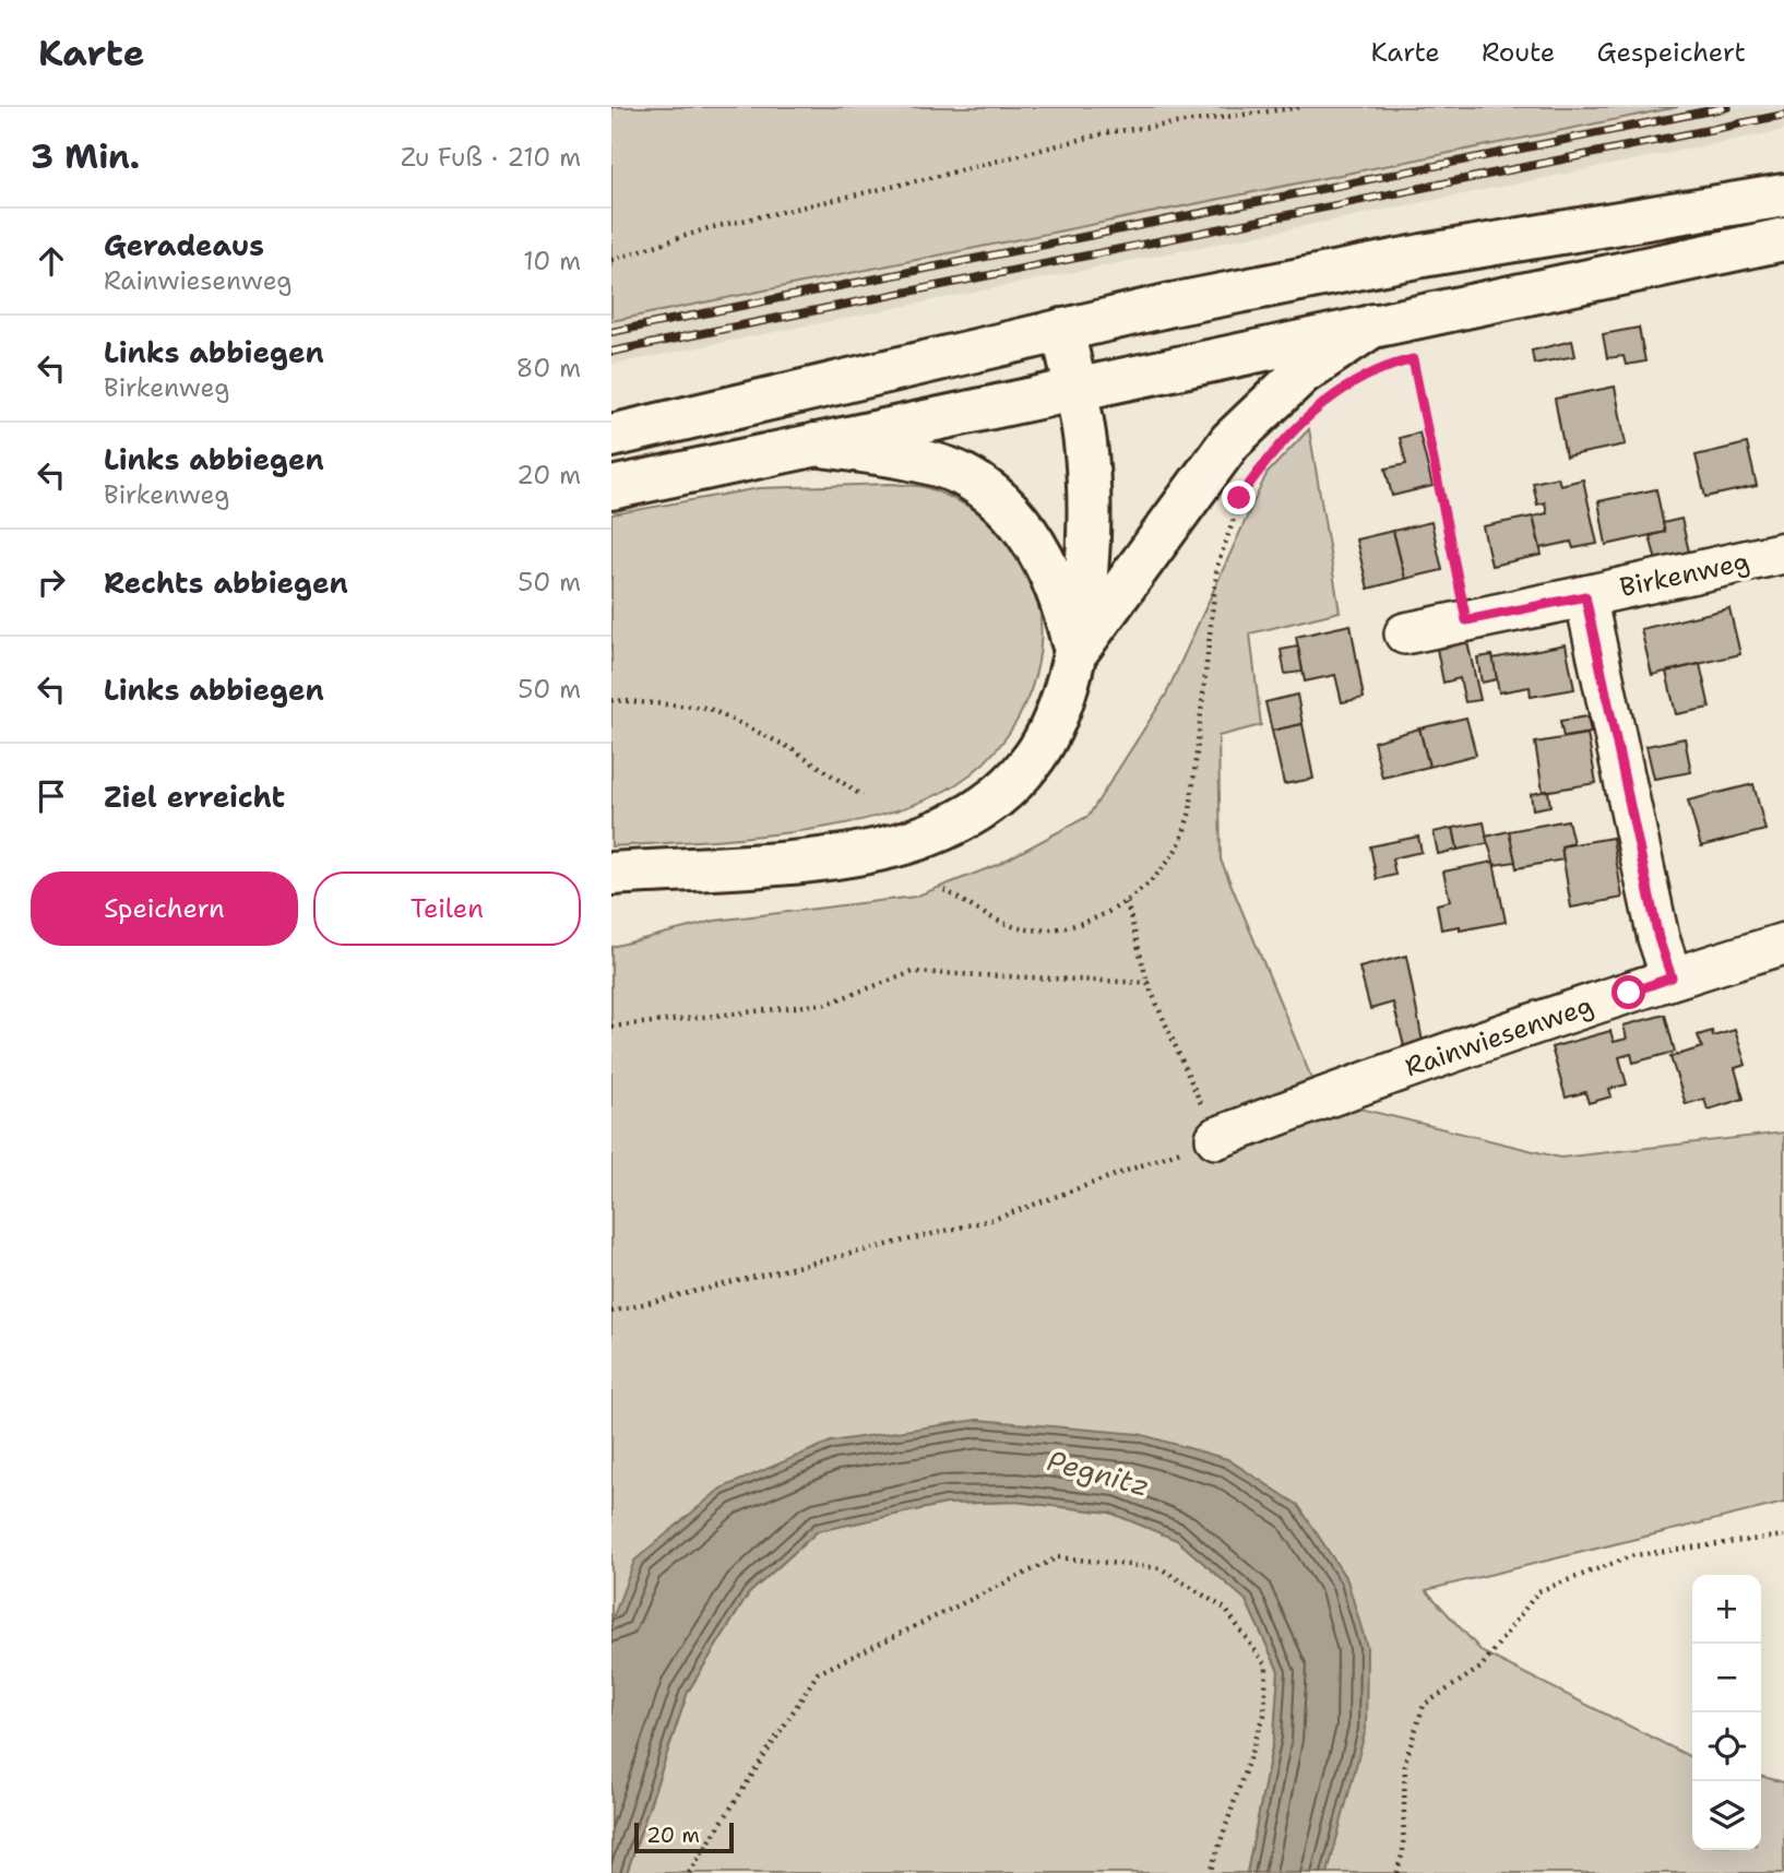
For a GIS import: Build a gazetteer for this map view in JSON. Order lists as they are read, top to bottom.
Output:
{
  "streets": {
    "street": ["Birkenweg", "Rainwiesenweg"]
  },
  "crossings": [
    ["Birkenweg", "Rainwiesenweg"]
  ],
  "water": ["Pegnitz"],
  "scale_bar": "20 m",
  "page": {
    "header": "Karte",
    "nav": ["Karte", "Route", "Gespeichert"],
    "heading": ["3 Min.", "Zu Fuß · 210 m"],
    "list": [
      ["Geradeaus", "Rainwiesenweg", "10 m"],
      ["Links abbiegen", "Birkenweg", "80 m"],
      ["Links abbiegen", "Birkenweg", "20 m"],
      ["Rechts abbiegen", "50 m"],
      ["Links abbiegen", "50 m"],
      "Ziel erreicht"
    ],
    "buttons": ["Speichern", "Teilen"],
    "map_buttons": ["+", "−"],
    "scale": "20 m"
  }
}
